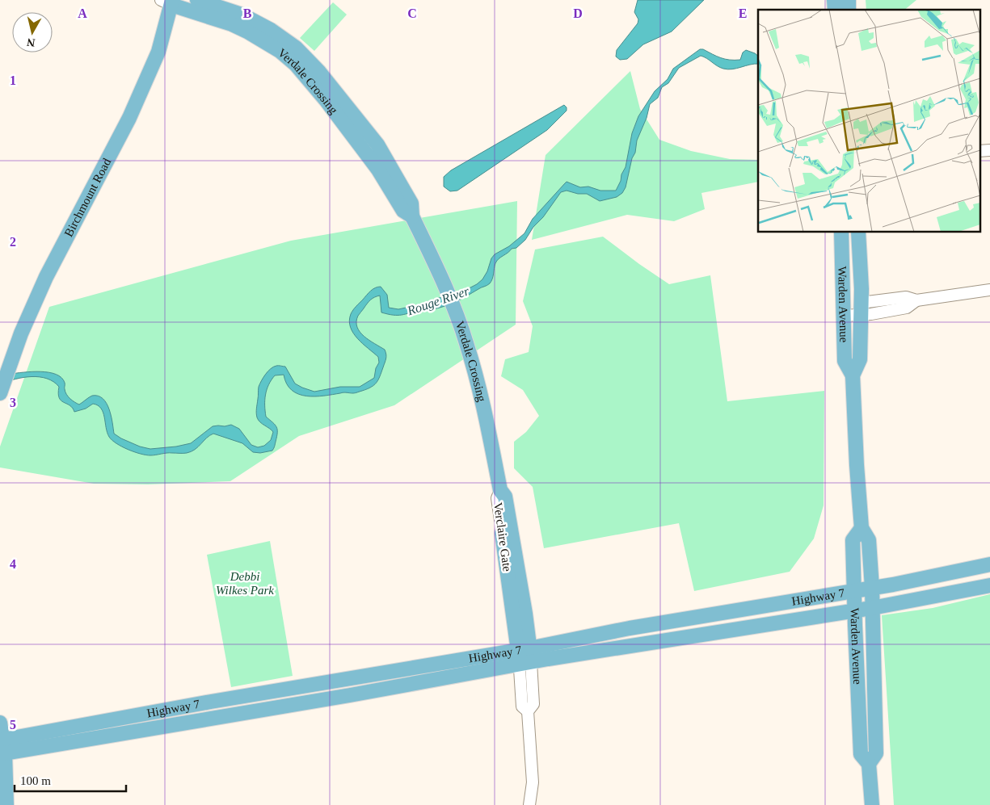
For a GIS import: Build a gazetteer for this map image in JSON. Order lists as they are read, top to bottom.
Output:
{
  "streets": {
    "main road": [
      "Verdale Crossing",
      "Birchmount Road",
      "Warden Avenue",
      "Verclaire Gate",
      "Highway 7"
    ]
  },
  "crossings": [
    ["Verdale Crossing", "Birchmount Road"],
    ["Verdale Crossing", "Verclaire Gate"],
    ["Warden Avenue", "Highway 7"],
    ["Verclaire Gate", "Highway 7"]
  ],
  "water": ["Rouge River"],
  "parks": ["Debbi Wilkes Park"],
  "scale_bar": "100 m",
  "north": "bottom",
  "grid": {
    "columns": [
      "A",
      "B",
      "C",
      "D",
      "E"
    ],
    "rows": [
      "1",
      "2",
      "3",
      "4",
      "5"
    ]
  }
}
